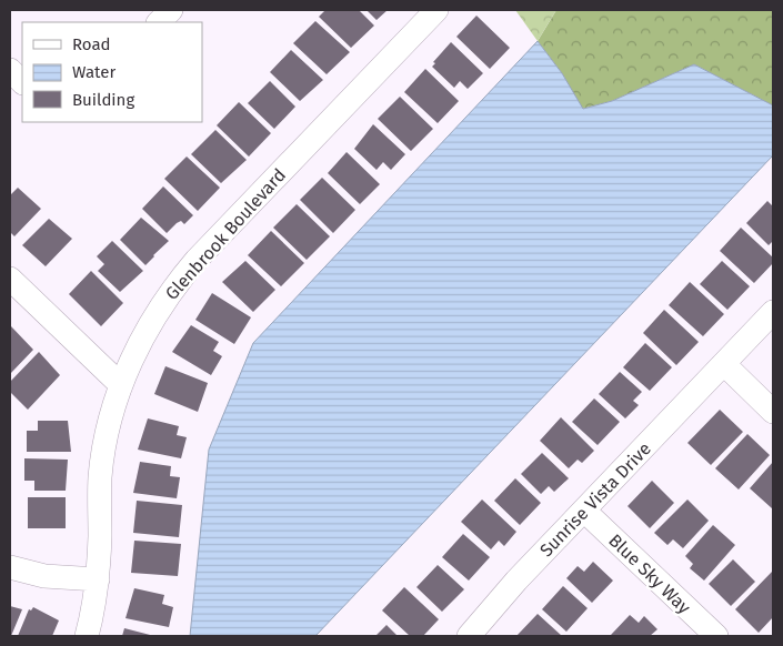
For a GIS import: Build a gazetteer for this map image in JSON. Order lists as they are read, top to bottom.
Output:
{
  "streets": {
    "street": ["Glenbrook Boulevard", "Sunrise Vista Drive", "Blue Sky Way"]
  },
  "crossings": [
    ["Sunrise Vista Drive", "Blue Sky Way"]
  ],
  "legend": ["Road", "Water", "Building"]
}
